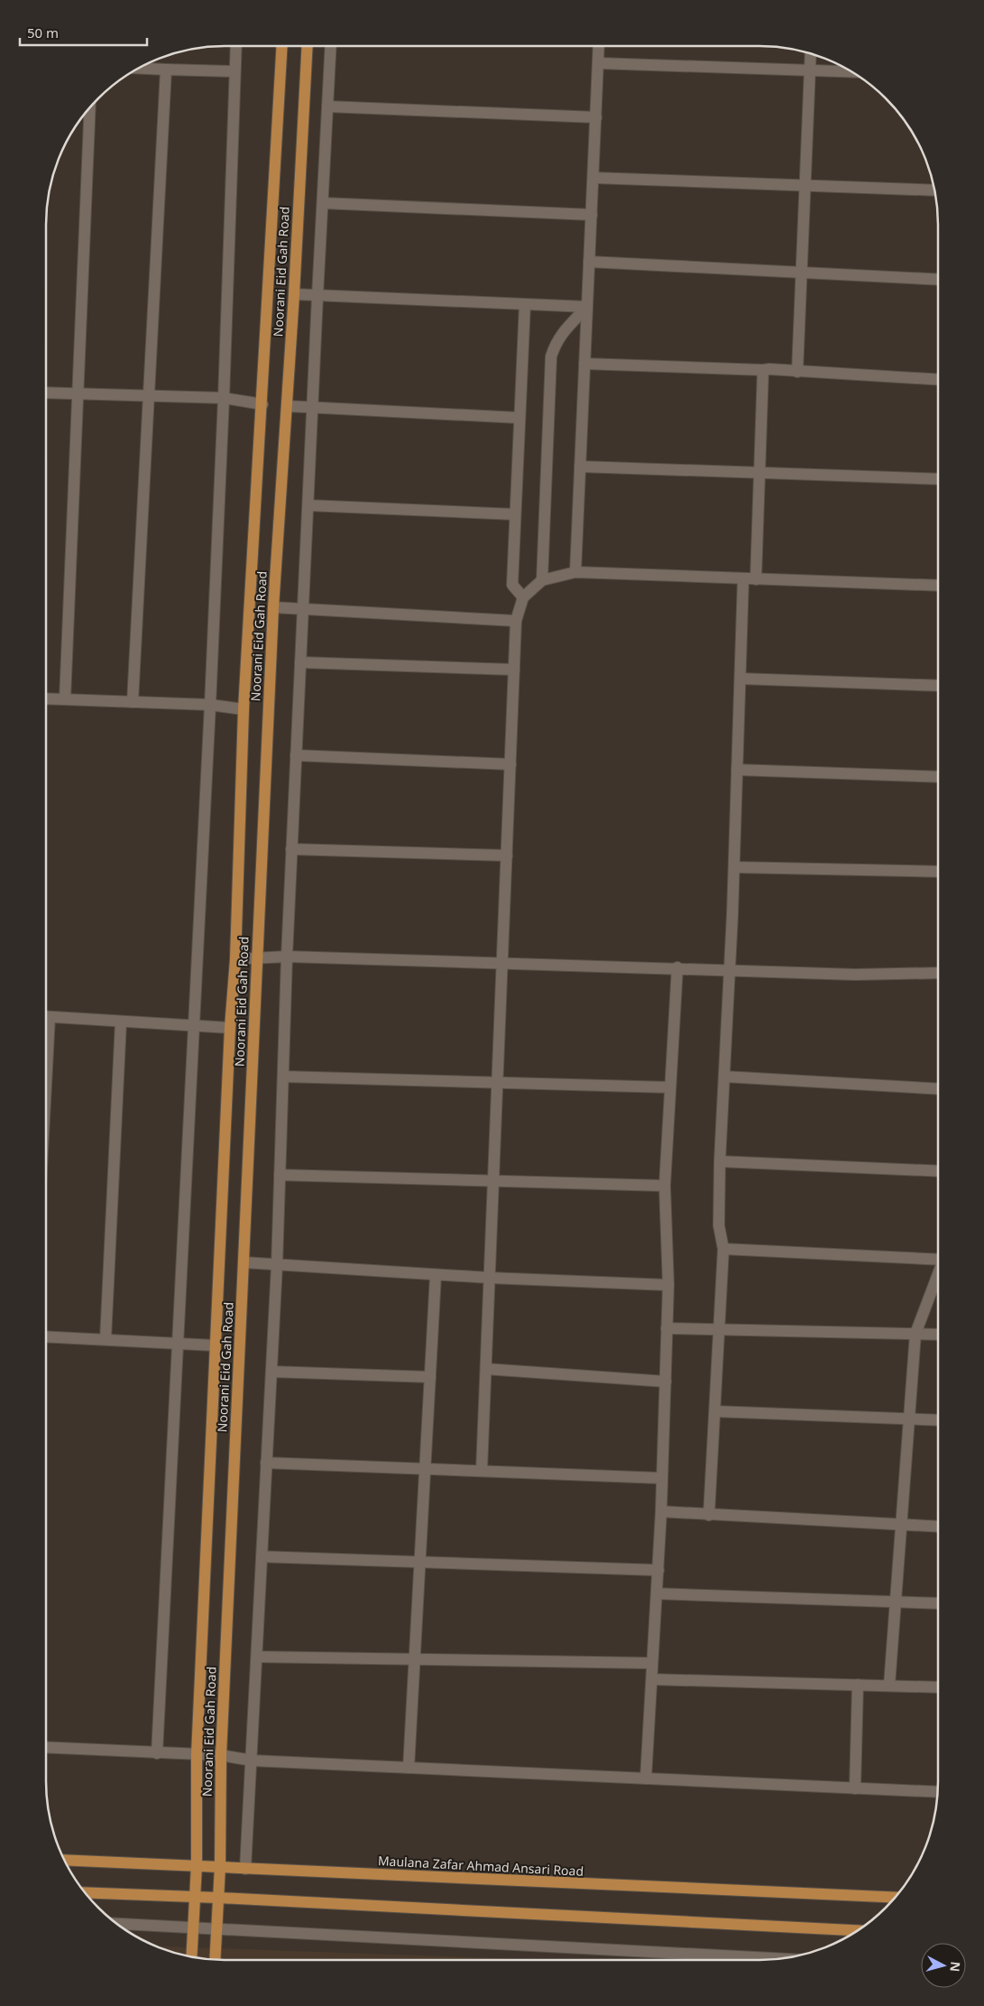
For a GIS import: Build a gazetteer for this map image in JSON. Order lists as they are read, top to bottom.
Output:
{
  "streets": {
    "main road": ["Noorani Eid Gah Road", "Maulana Zafar Ahmad Ansari Road"]
  },
  "crossings": [
    ["Noorani Eid Gah Road", "Maulana Zafar Ahmad Ansari Road"]
  ],
  "scale_bar": "50 m",
  "north": "right"
}
